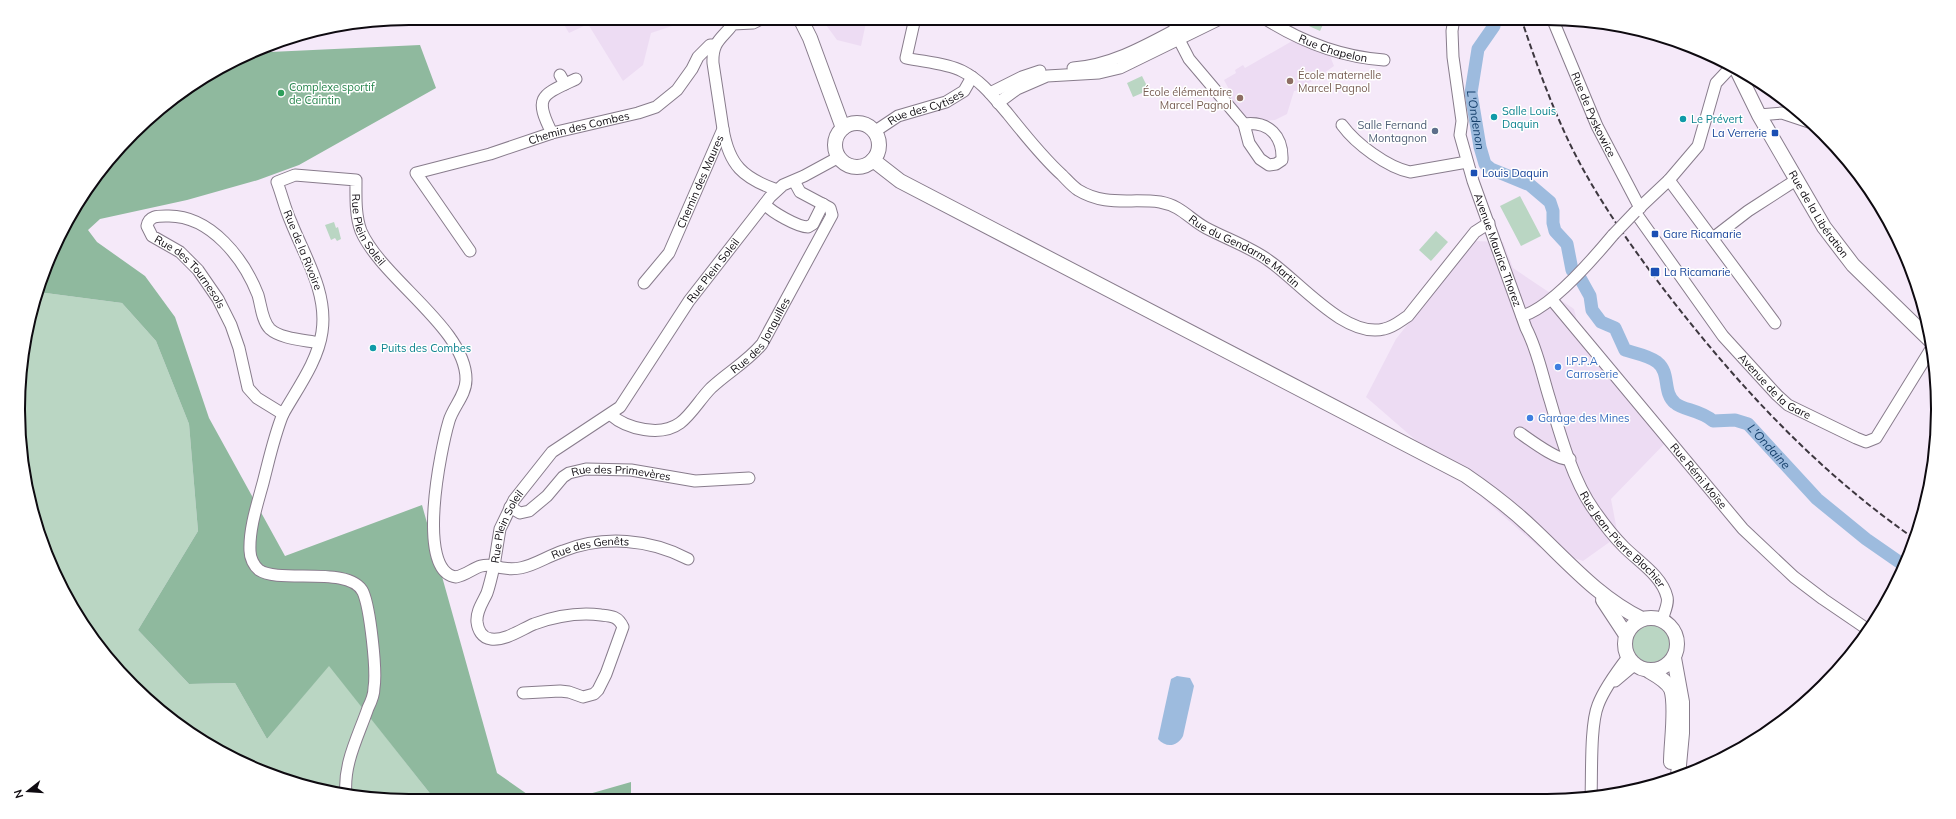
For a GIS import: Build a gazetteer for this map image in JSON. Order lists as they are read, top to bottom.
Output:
{
  "streets": {
    "main road": ["Rue de la Libération"],
    "street": [
      "Rue Chapelon",
      "Rue des Cytises",
      "Rue de Pyskowice",
      "Chemin des Combes",
      "Chemin des Maures",
      "Rue Plein Soleil",
      "Rue de la Rivoire",
      "Avenue Maurice Thorez",
      "Rue du Gendarme Martin",
      "Rue des Tournesols",
      "Rue des Jonquilles",
      "Avenue de la Gare",
      "Rue Rémi Moïse",
      "Rue des Primevères",
      "Rue Jean-Pierre Blachier",
      "Rue des Genêts"
    ]
  },
  "crossings": [
    ["Rue des Cytises", "Rue Plein Soleil"],
    ["Rue des Cytises", "Rue du Gendarme Martin"],
    ["Rue de Pyskowice", "Avenue de la Gare"],
    ["Chemin des Combes", "Chemin des Maures"],
    ["Rue Plein Soleil", "Rue de la Rivoire"],
    ["Rue Plein Soleil", "Rue des Jonquilles"],
    ["Rue Plein Soleil", "Rue des Primevères"],
    ["Rue Plein Soleil", "Rue des Genêts"],
    ["Rue de la Rivoire", "Rue des Tournesols"],
    ["Avenue Maurice Thorez", "Rue du Gendarme Martin"],
    ["Avenue Maurice Thorez", "Rue Jean-Pierre Blachier"]
  ],
  "water": ["L'Ondenon", "L'Ondaine"],
  "places": {
    "other": [
      "École maternelle Marcel Pagnol",
      "Complexe sportif de Caintin",
      "École élémentaire Marcel Pagnol",
      "Salle Louis Daquin",
      "Le Prévert",
      "Salle Fernand Montagnon",
      "Puits des Combes",
      "I.P.P.A Carroserie",
      "Garage des Mines"
    ],
    "transit": [
      "La Verrerie",
      "Louis Daquin",
      "Gare Ricamarie",
      "La Ricamarie"
    ]
  },
  "north": "left"
}
